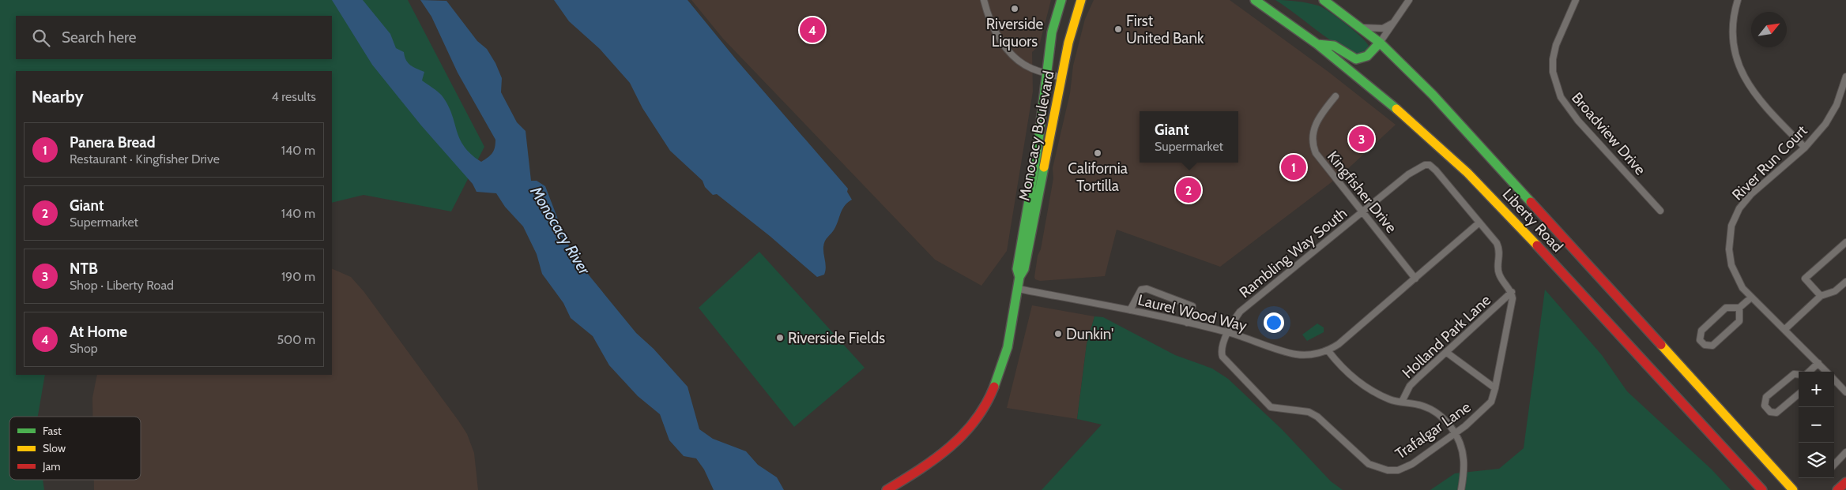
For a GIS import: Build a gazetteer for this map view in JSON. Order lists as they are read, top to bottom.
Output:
{
  "streets": {
    "main road": ["Monocacy Boulevard", "Liberty Road"],
    "street": [
      "Broadview Drive",
      "River Run Court",
      "Kingfisher Drive",
      "Rambling Way South",
      "Laurel Wood Way",
      "Holland Park Lane",
      "Trafalgar Lane"
    ]
  },
  "crossings": [
    ["Monocacy Boulevard", "Laurel Wood Way"],
    ["Kingfisher Drive", "Rambling Way South"],
    ["Kingfisher Drive", "Laurel Wood Way"],
    ["Rambling Way South", "Laurel Wood Way"],
    ["Rambling Way South", "Trafalgar Lane"],
    ["Laurel Wood Way", "Trafalgar Lane"],
    ["Holland Park Lane", "Trafalgar Lane"]
  ],
  "water": ["Monocacy River"],
  "places": [
    "Riverside Liquors",
    "First United Bank",
    "California Tortilla",
    "Dunkin'",
    "Riverside Fields"
  ],
  "legend": ["Fast", "Slow", "Jam"],
  "north": "top right",
  "page": {
    "pins": [
      "4",
      "3",
      "1",
      "2"
    ],
    "search": "Search here",
    "heading": ["Nearby", "4 results"],
    "popup": ["Giant", "Supermarket"],
    "list": [
      {
        "mark": "1",
        "name": "Panera Bread",
        "note": "Restaurant · Kingfisher Drive",
        "value": "140 m"
      },
      {
        "mark": "2",
        "name": "Giant",
        "note": "Supermarket",
        "value": "140 m"
      },
      {
        "mark": "3",
        "name": "NTB",
        "note": "Shop · Liberty Road",
        "value": "190 m"
      },
      {
        "mark": "4",
        "name": "At Home",
        "note": "Shop",
        "value": "500 m"
      }
    ],
    "map_buttons": ["+", "−"]
  }
}
